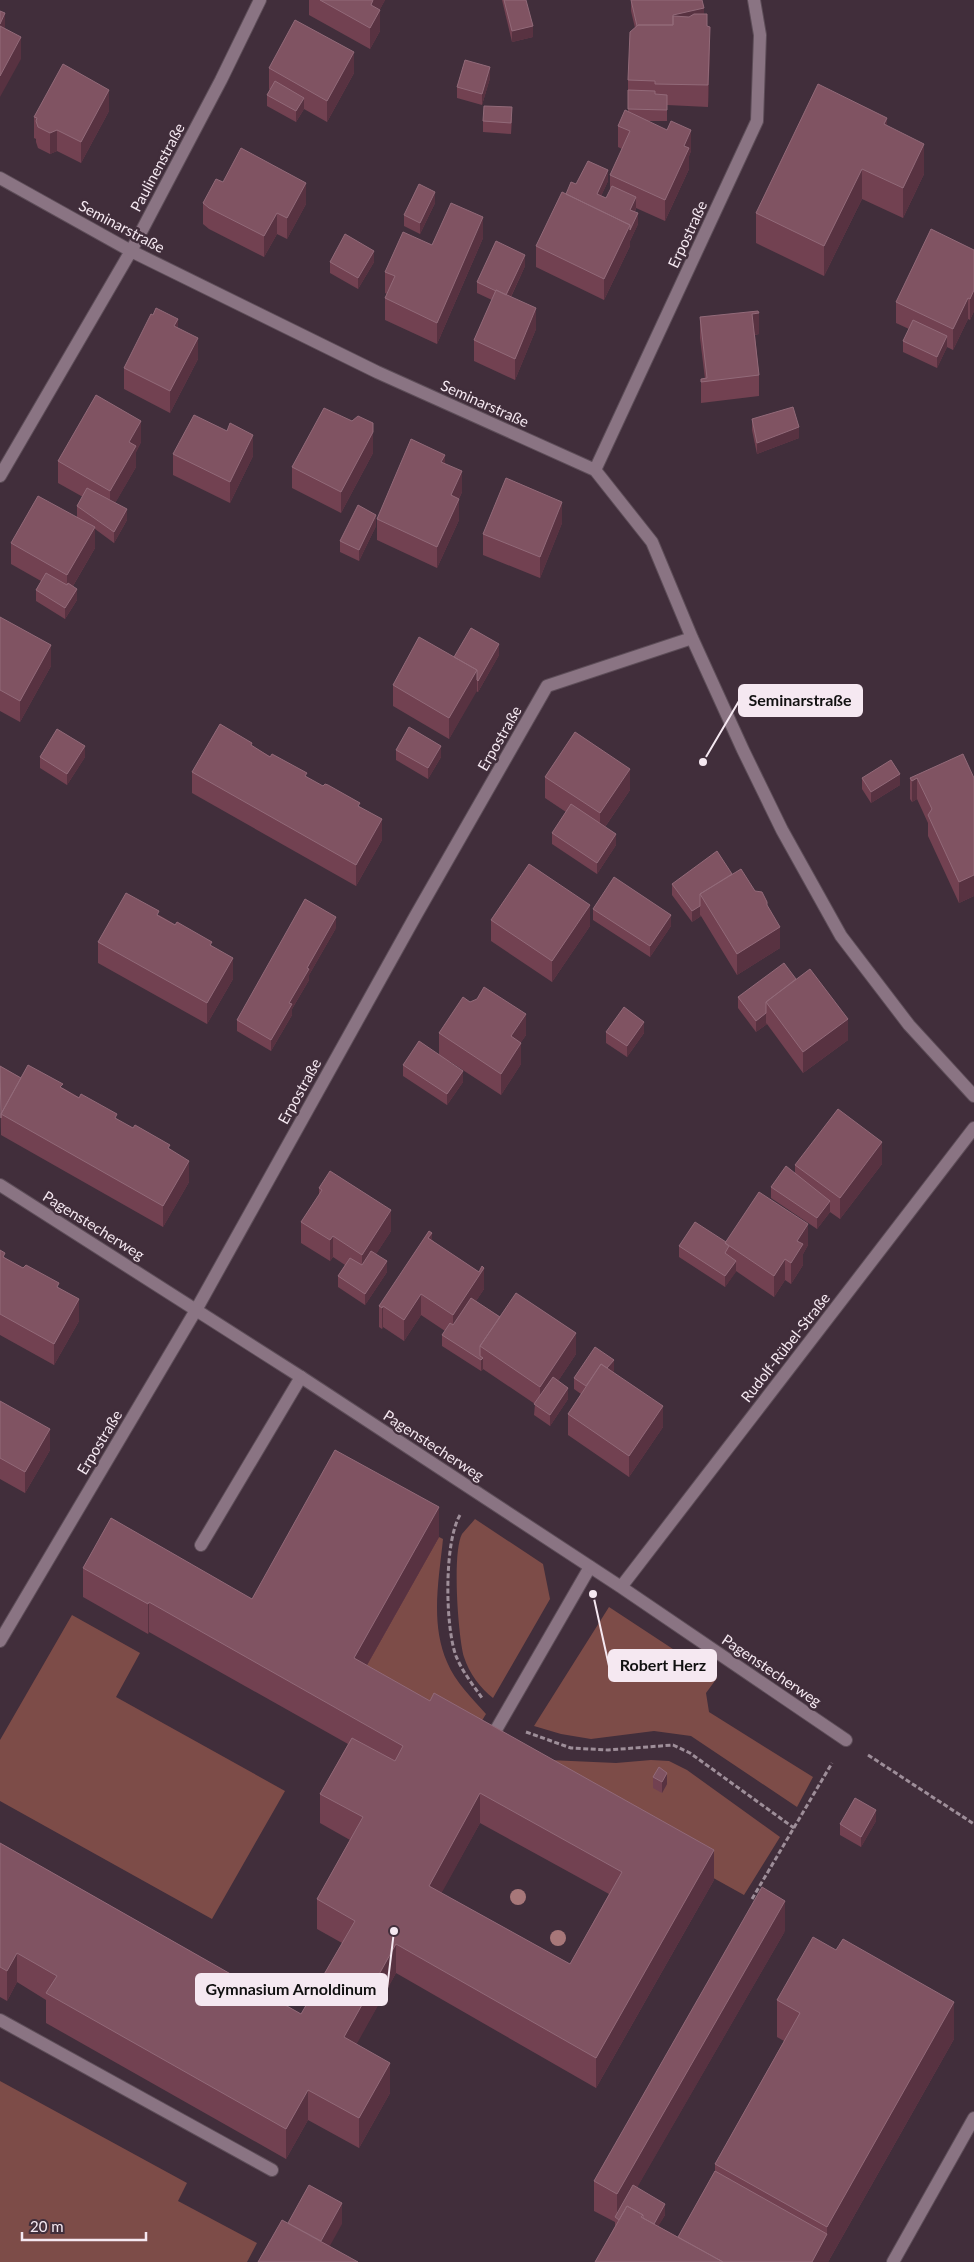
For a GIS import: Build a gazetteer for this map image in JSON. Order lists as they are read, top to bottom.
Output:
{
  "streets": {
    "street": [
      "Paulinenstraße",
      "Seminarstraße",
      "Erpostraße",
      "Pagenstecherweg",
      "Rudolf-Rübel-Straße"
    ]
  },
  "crossings": [
    ["Paulinenstraße", "Seminarstraße"],
    ["Seminarstraße", "Erpostraße"],
    ["Erpostraße", "Pagenstecherweg"],
    ["Pagenstecherweg", "Rudolf-Rübel-Straße"]
  ],
  "places": ["Seminarstraße", "Robert Herz", "Gymnasium Arnoldinum"],
  "scale_bar": "20 m"
}
